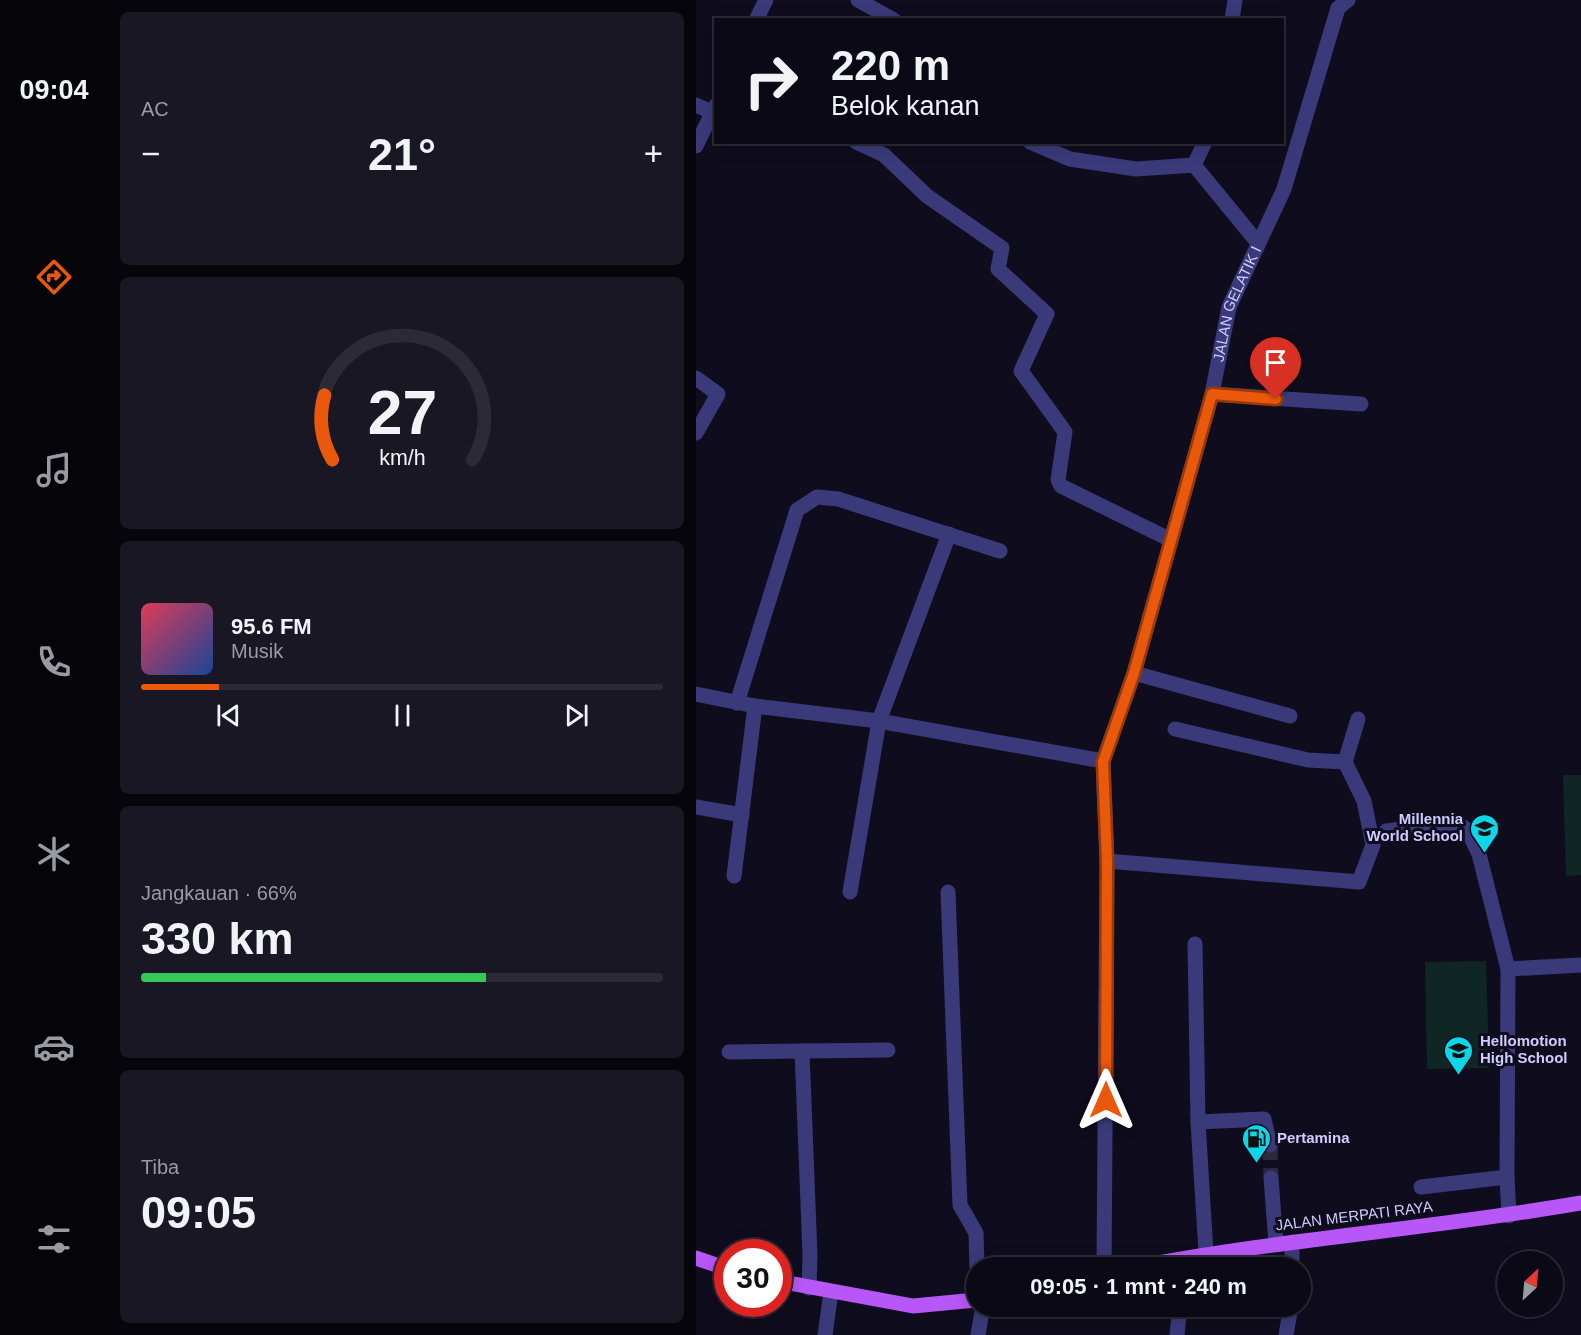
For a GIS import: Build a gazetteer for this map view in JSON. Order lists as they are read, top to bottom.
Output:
{
  "streets": {
    "main road": ["JALAN MERPATI RAYA"],
    "street": ["JALAN GELATIK I"]
  },
  "places": {
    "school or university": ["Millennia World School", "Hellomotion High School"],
    "fuel station": ["Pertamina"]
  },
  "north": "top right",
  "page": {
    "tabs": "09:04",
    "tile": [
      "AC",
      ["Jangkauan · 66%", "330 km"],
      ["Tiba", "09:05"]
    ],
    "turn": ["220 m", "Belok kanan"],
    "heat": ["−", "21°", "+"],
    "song": ["95.6 FM", "Musik"],
    "limit": "30",
    "trip": "09:05 · 1 mnt · 240 m",
    "gauge": ["27", "km/h"]
  }
}
